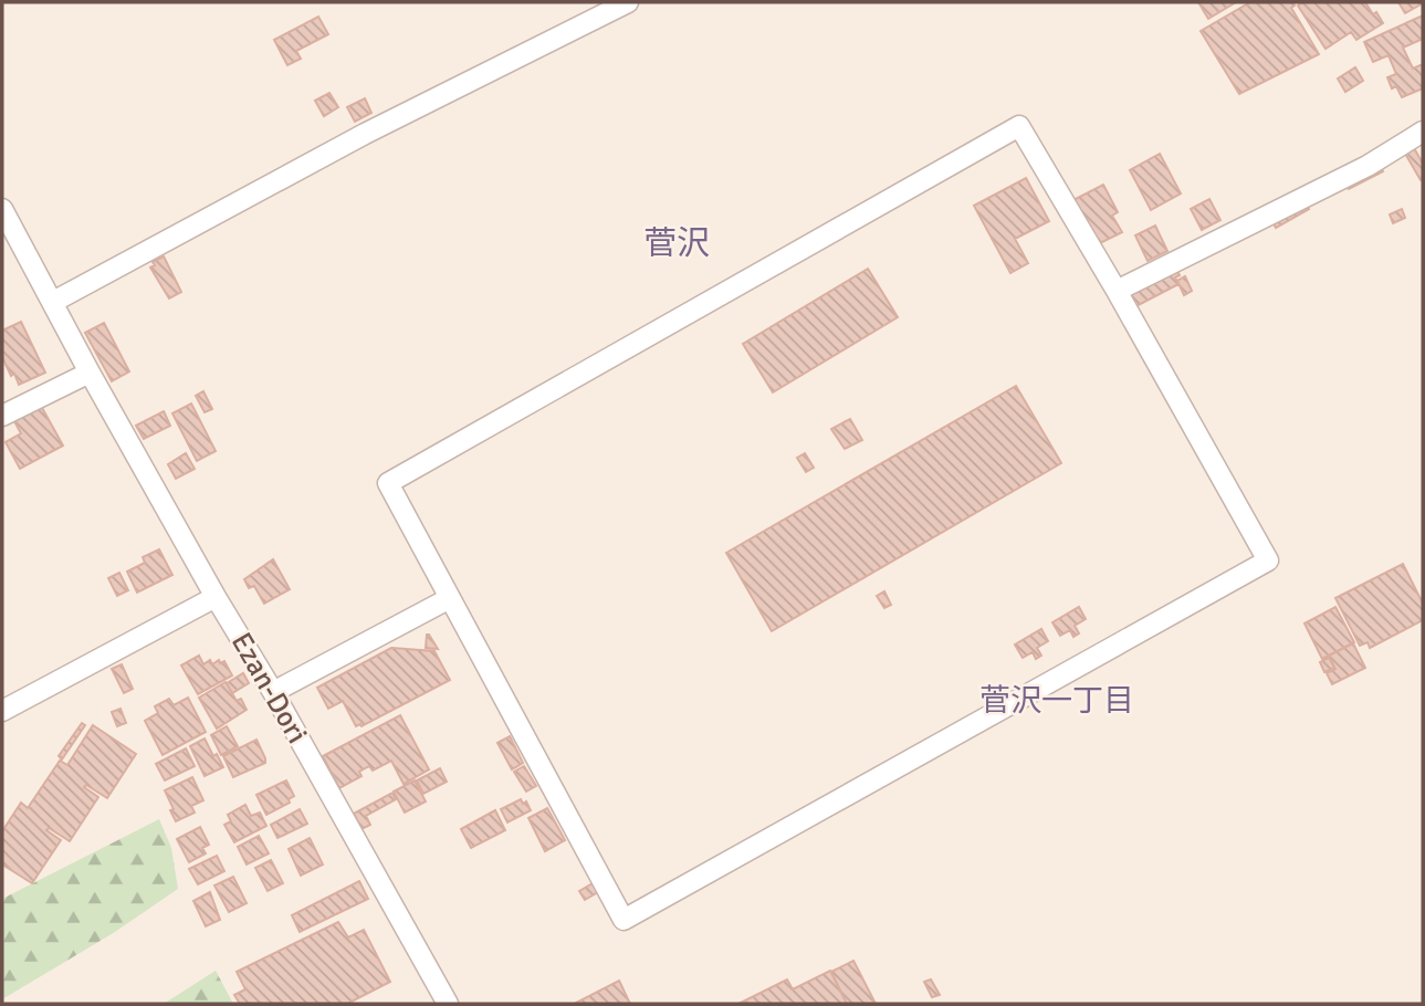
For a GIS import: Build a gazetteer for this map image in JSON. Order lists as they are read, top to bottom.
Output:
{
  "streets": {
    "street": ["Ezan-Dori"]
  },
  "districts": ["菅沢", "菅沢一丁目"]
}
